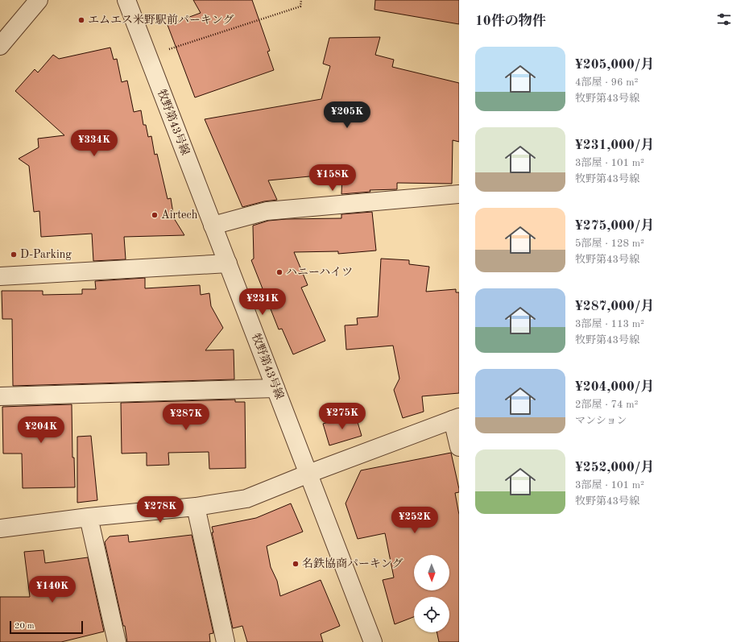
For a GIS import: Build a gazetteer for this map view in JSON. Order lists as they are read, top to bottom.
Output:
{
  "streets": {
    "street": ["牧野第43号線"]
  },
  "places": [
    "エムエス米野駅前パーキング",
    "Airtech",
    "D-Parking",
    "ハニーハイツ",
    "名鉄協商パーキング"
  ],
  "scale_bar": "20 m",
  "north": "bottom",
  "page": {
    "heading": "10件の物件",
    "list": [
      {
        "name": "¥205,000/月",
        "note": "4部屋 · 96 m² · 牧野第43号線"
      },
      {
        "name": "¥231,000/月",
        "note": "3部屋 · 101 m² · 牧野第43号線"
      },
      {
        "name": "¥275,000/月",
        "note": "5部屋 · 128 m² · 牧野第43号線"
      },
      {
        "name": "¥287,000/月",
        "note": "3部屋 · 113 m² · 牧野第43号線"
      },
      {
        "name": "¥204,000/月",
        "note": "2部屋 · 74 m² · マンション"
      },
      {
        "name": "¥252,000/月",
        "note": "3部屋 · 101 m² · 牧野第43号線"
      }
    ],
    "price": [
      "¥205K",
      "¥334K",
      "¥158K",
      "¥231K",
      "¥275K",
      "¥287K",
      "¥204K",
      "¥278K",
      "¥252K",
      "¥140K"
    ],
    "scale": "20 m"
  }
}
